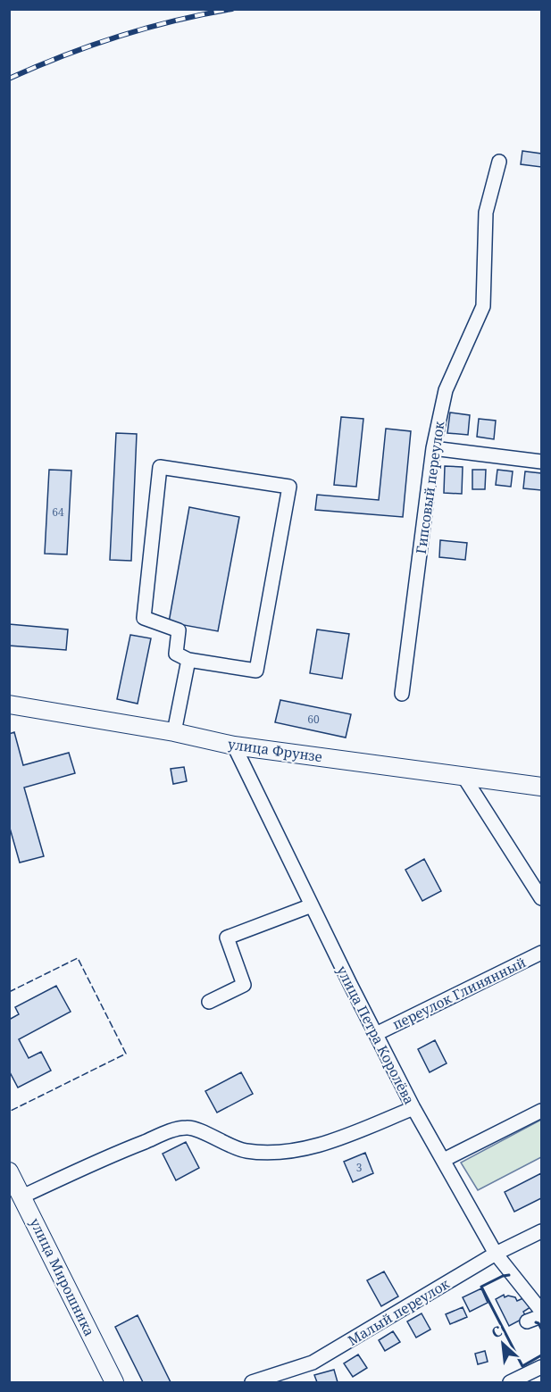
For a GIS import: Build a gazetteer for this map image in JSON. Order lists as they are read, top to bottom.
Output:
{
  "streets": {
    "main road": ["улица Фрунзе", "улица Мирошника"],
    "street": [
      "Гипсовый переулок",
      "переулок Глинянный",
      "улица Петра Королёва",
      "Малый переулок"
    ]
  },
  "crossings": [
    ["улица Фрунзе", "улица Петра Королёва"],
    ["переулок Глинянный", "улица Петра Королёва"],
    ["улица Петра Королёва", "Малый переулок"]
  ],
  "house_numbers": ["64", "60", "3"],
  "north": "top left"
}
